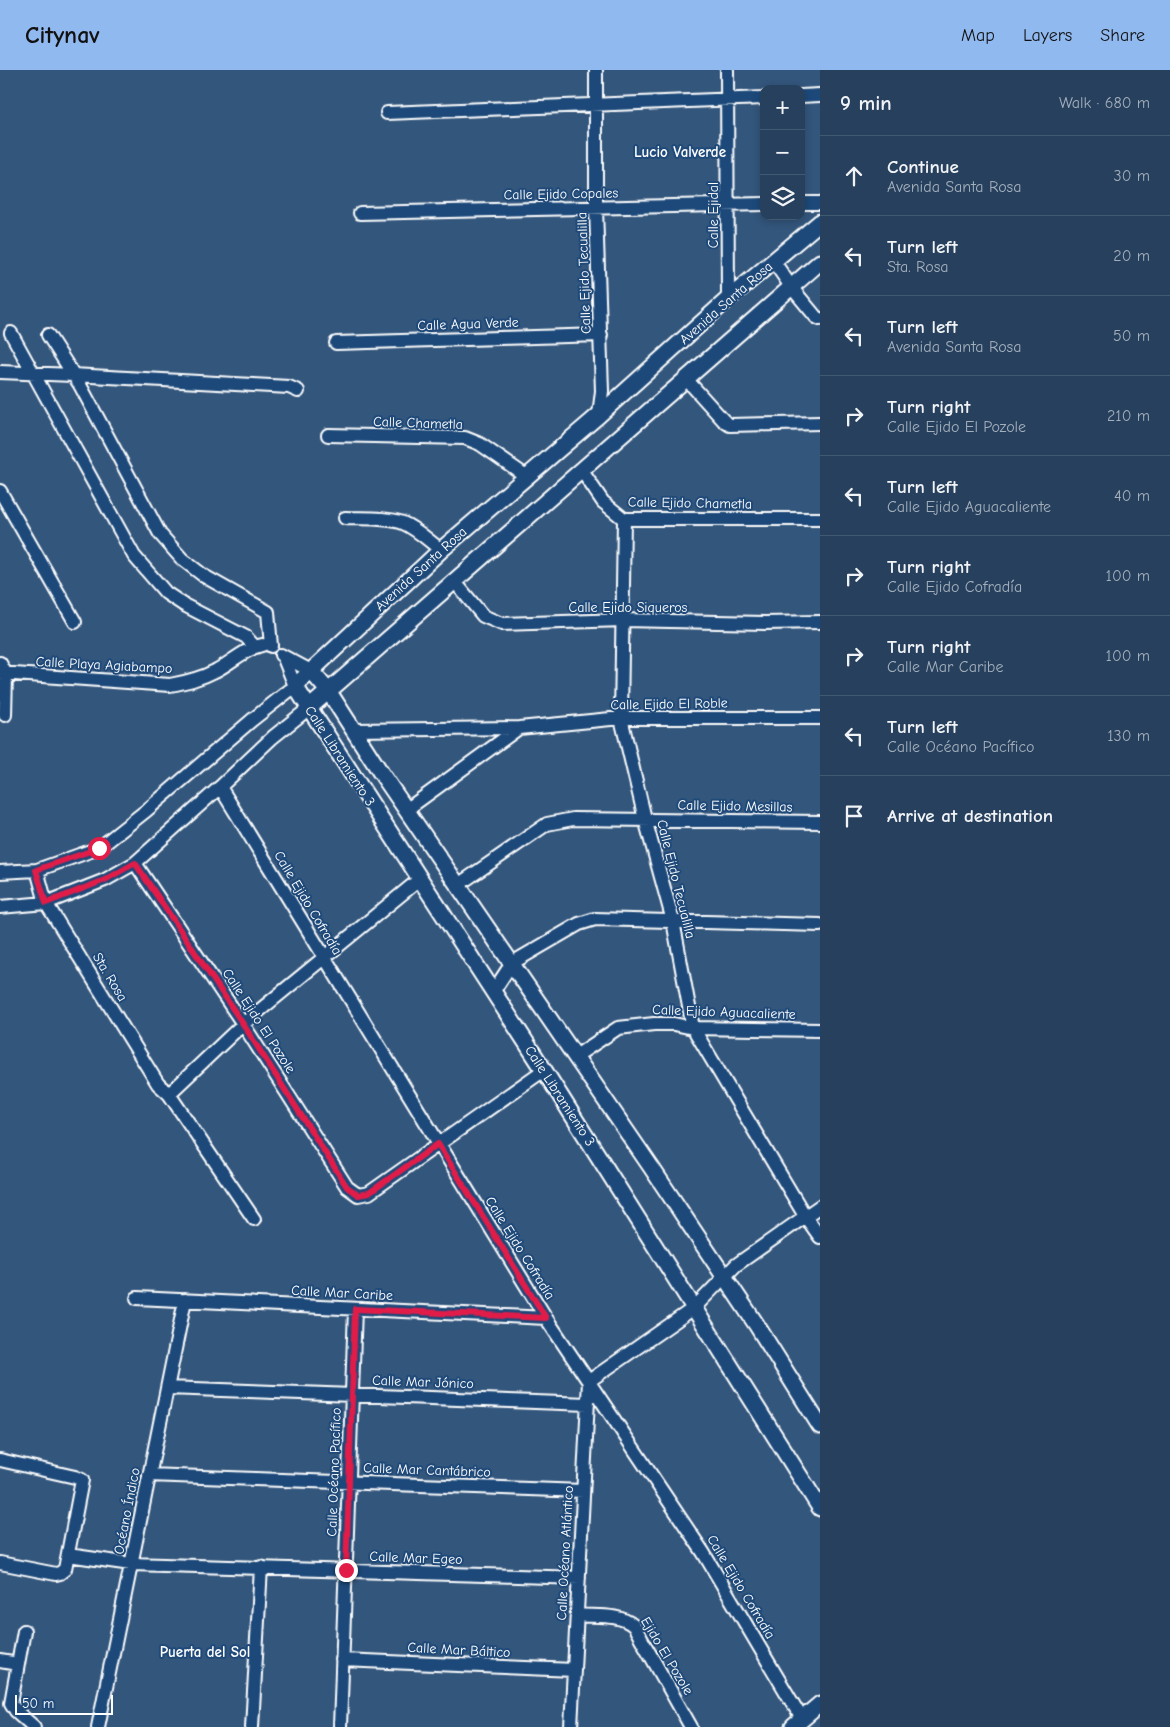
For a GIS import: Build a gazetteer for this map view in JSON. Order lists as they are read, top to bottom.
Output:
{
  "streets": {
    "street": [
      "Calle Ejido Copales",
      "Calle Ejidal",
      "Calle Ejido Tecualilla",
      "Avenida Santa Rosa",
      "Calle Agua Verde",
      "Calle Chametla",
      "Calle Ejido Chametla",
      "Calle Ejido Siqueros",
      "Calle Playa Agiabampo",
      "Calle Ejido El Roble",
      "Calle Libramiento 3",
      "Calle Ejido Mesillas",
      "Calle Ejido Cofradía",
      "Sta. Rosa",
      "Calle Ejido Aguacaliente",
      "Calle Ejido El Pozole",
      "Calle Mar Caribe",
      "Calle Mar Jónico",
      "Calle Mar Cantábrico",
      "Calle Océano Pacífico",
      "Océano Índico",
      "Calle Océano Atlántico",
      "Calle Mar Egeo",
      "Calle Mar Báltico",
      "Ejido El Pozole"
    ]
  },
  "crossings": [
    ["Calle Ejido Copales", "Calle Ejidal"],
    ["Calle Ejido Copales", "Calle Ejido Tecualilla"],
    ["Calle Ejidal", "Avenida Santa Rosa"],
    ["Calle Ejido Tecualilla", "Avenida Santa Rosa"],
    ["Calle Ejido Tecualilla", "Calle Agua Verde"],
    ["Calle Ejido Tecualilla", "Calle Ejido Chametla"],
    ["Calle Ejido Tecualilla", "Calle Ejido Siqueros"],
    ["Calle Ejido Tecualilla", "Calle Ejido El Roble"],
    ["Calle Ejido Tecualilla", "Calle Ejido Mesillas"],
    ["Calle Ejido Tecualilla", "Calle Ejido Aguacaliente"],
    ["Avenida Santa Rosa", "Calle Chametla"],
    ["Avenida Santa Rosa", "Calle Libramiento 3"],
    ["Avenida Santa Rosa", "Sta. Rosa"],
    ["Calle Ejido El Roble", "Calle Libramiento 3"],
    ["Calle Libramiento 3", "Calle Ejido Mesillas"],
    ["Calle Libramiento 3", "Calle Ejido Aguacaliente"],
    ["Calle Ejido Cofradía", "Calle Ejido El Pozole"],
    ["Calle Ejido Cofradía", "Calle Mar Caribe"],
    ["Calle Ejido Cofradía", "Calle Océano Atlántico"],
    ["Calle Mar Caribe", "Calle Océano Pacífico"],
    ["Calle Mar Caribe", "Océano Índico"],
    ["Calle Mar Jónico", "Calle Océano Pacífico"],
    ["Calle Mar Jónico", "Océano Índico"],
    ["Calle Mar Jónico", "Calle Océano Atlántico"],
    ["Calle Mar Cantábrico", "Calle Océano Pacífico"],
    ["Calle Mar Cantábrico", "Océano Índico"],
    ["Calle Mar Cantábrico", "Calle Océano Atlántico"],
    ["Calle Océano Pacífico", "Calle Mar Egeo"],
    ["Calle Océano Pacífico", "Calle Mar Báltico"],
    ["Océano Índico", "Calle Mar Egeo"],
    ["Calle Océano Atlántico", "Calle Mar Egeo"],
    ["Calle Océano Atlántico", "Calle Mar Báltico"],
    ["Calle Océano Atlántico", "Ejido El Pozole"]
  ],
  "districts": ["Lucio Valverde", "Puerta del Sol"],
  "scale_bar": "50 m",
  "page": {
    "header": "Citynav",
    "nav": ["Map", "Layers", "Share"],
    "heading": ["9 min", "Walk · 680 m"],
    "map_buttons": ["+", "−"],
    "list": [
      ["Continue", "Avenida Santa Rosa", "30 m"],
      ["Turn left", "Sta. Rosa", "20 m"],
      ["Turn left", "Avenida Santa Rosa", "50 m"],
      ["Turn right", "Calle Ejido El Pozole", "210 m"],
      ["Turn left", "Calle Ejido Aguacaliente", "40 m"],
      ["Turn right", "Calle Ejido Cofradía", "100 m"],
      ["Turn right", "Calle Mar Caribe", "100 m"],
      ["Turn left", "Calle Océano Pacífico", "130 m"],
      "Arrive at destination"
    ],
    "scale": "50 m"
  }
}
